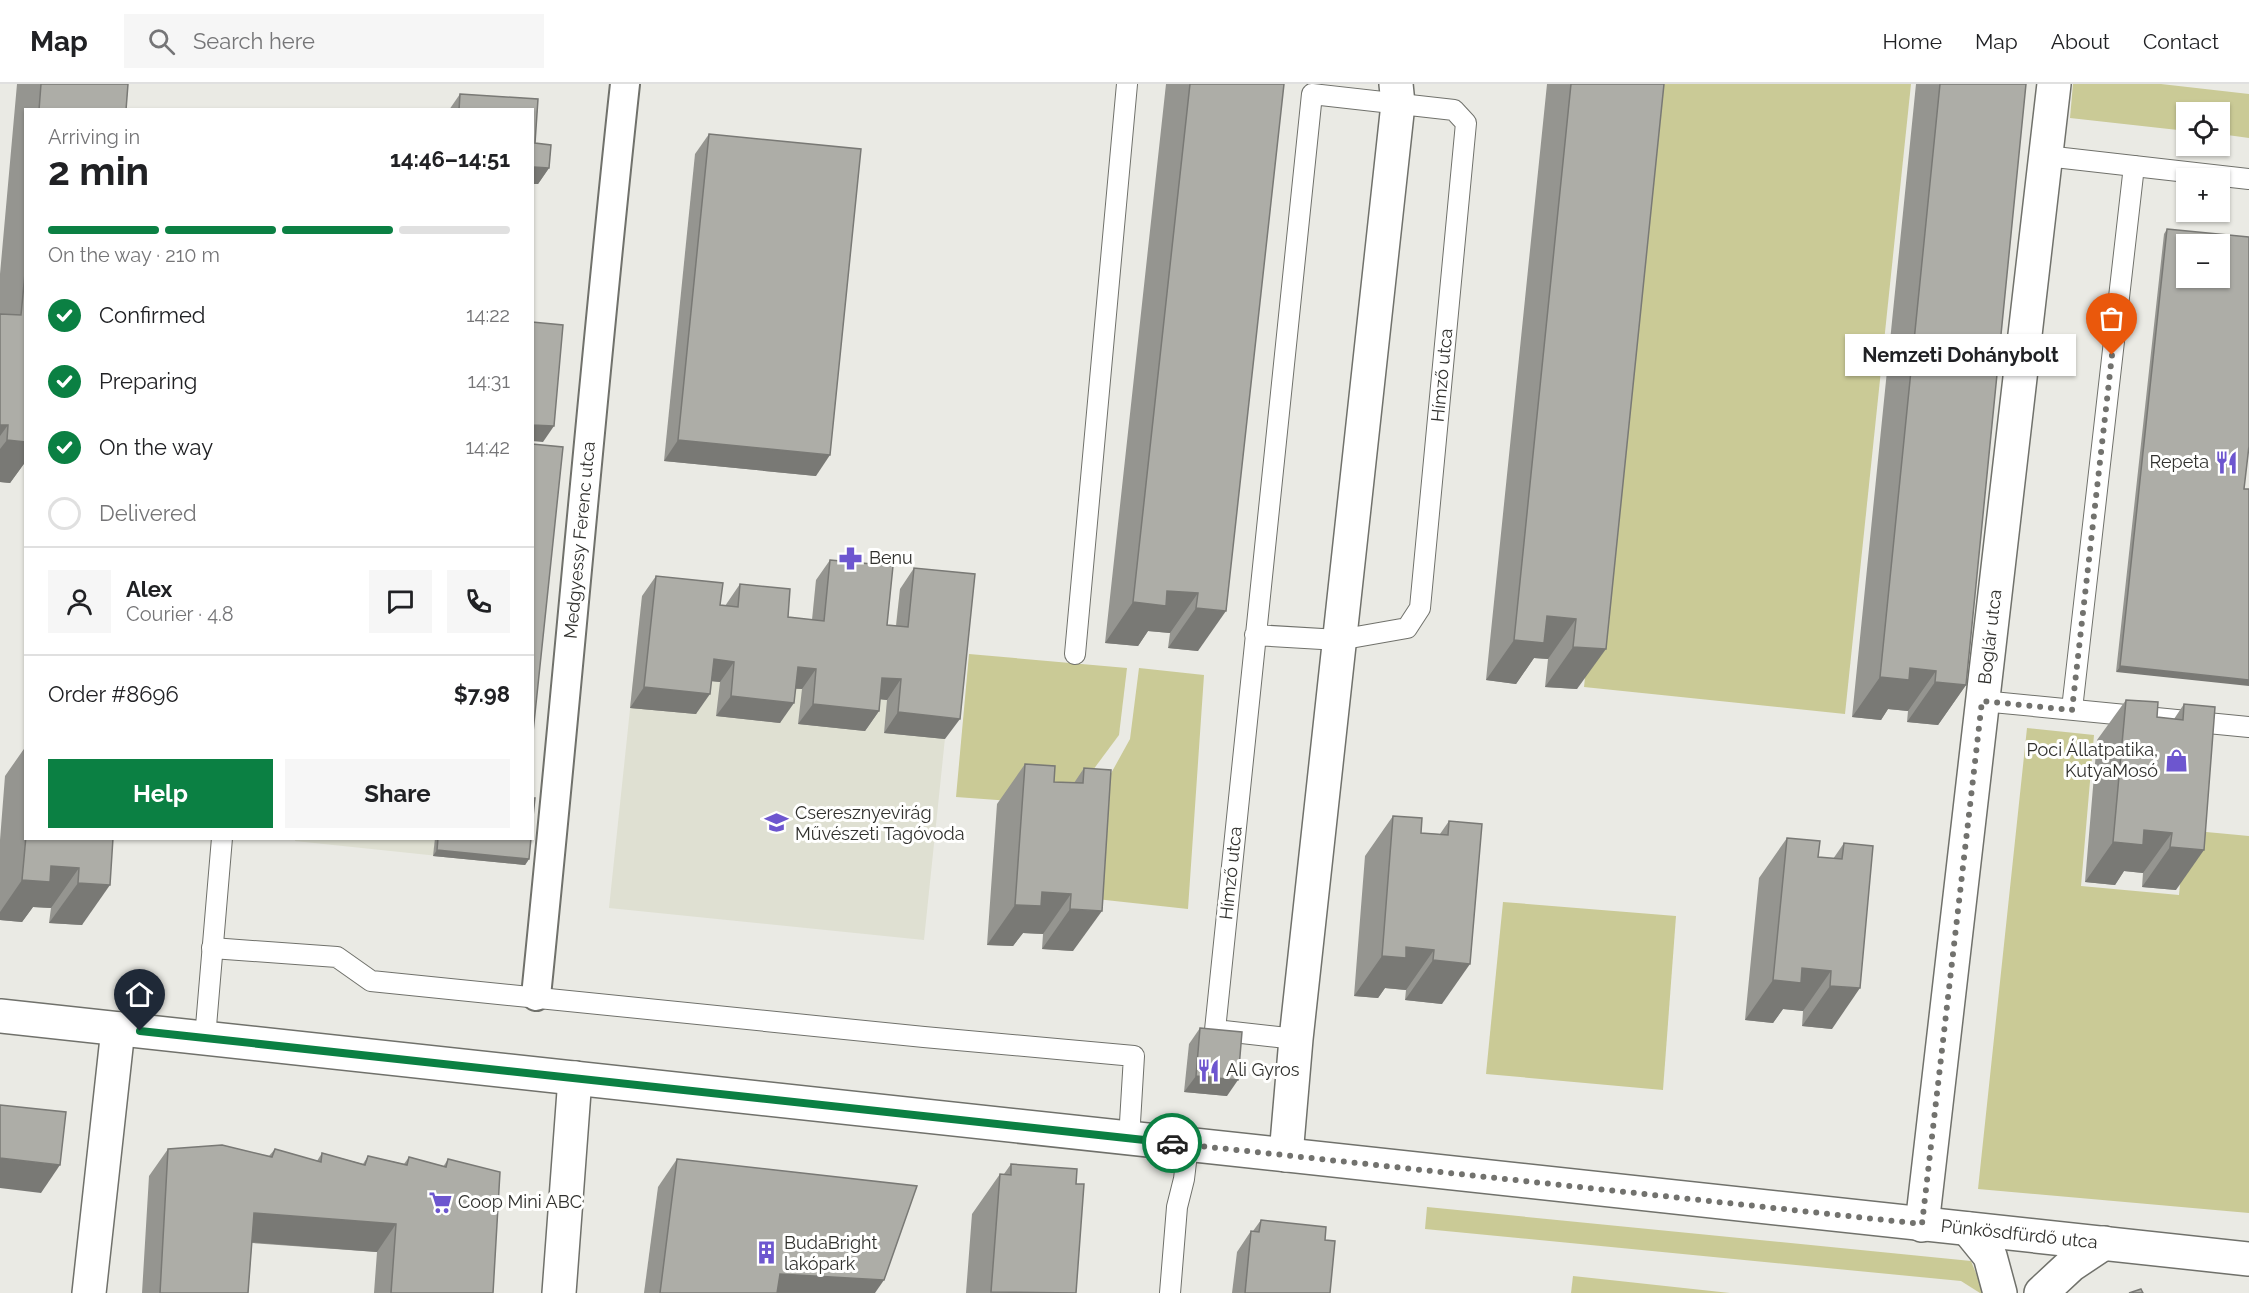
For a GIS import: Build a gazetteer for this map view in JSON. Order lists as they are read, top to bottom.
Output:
{
  "streets": {
    "street": ["Medgyessy Ferenc utca", "Boglár utca", "Pünkösdfürdő utca"],
    "lane": ["Hímző utca"]
  },
  "crossings": [
    ["Boglár utca", "Pünkösdfürdő utca"]
  ],
  "places": {
    "other": ["Nemzeti Dohánybolt"],
    "restaurant": ["Repeta", "Ali Gyros"],
    "pharmacy": ["Benu"],
    "shop": ["Poci Állatpatika, KutyaMosó"],
    "school or university": ["Cseresznyevirág Művészeti Tagóvoda"],
    "supermarket": ["Coop Mini ABC"],
    "building": ["BudaBright lakópark"]
  },
  "page": {
    "header": "Map",
    "search": "Search here",
    "nav": [
      "Home",
      "Map",
      "About",
      "Contact"
    ],
    "map_buttons": ["+", "−"],
    "heading": ["2 min", "Arriving in", "14:46–14:51"],
    "panel": [
      "Alex",
      "Courier · 4.8",
      "Order #8696",
      "$7.98"
    ],
    "bar": "On the way · 210 m",
    "list": [
      ["Confirmed", "14:22"],
      ["Preparing", "14:31"],
      ["On the way", "14:42"],
      "Delivered"
    ],
    "bubble": "Nemzeti Dohánybolt",
    "buttons": ["Help", "Share"]
  }
}
